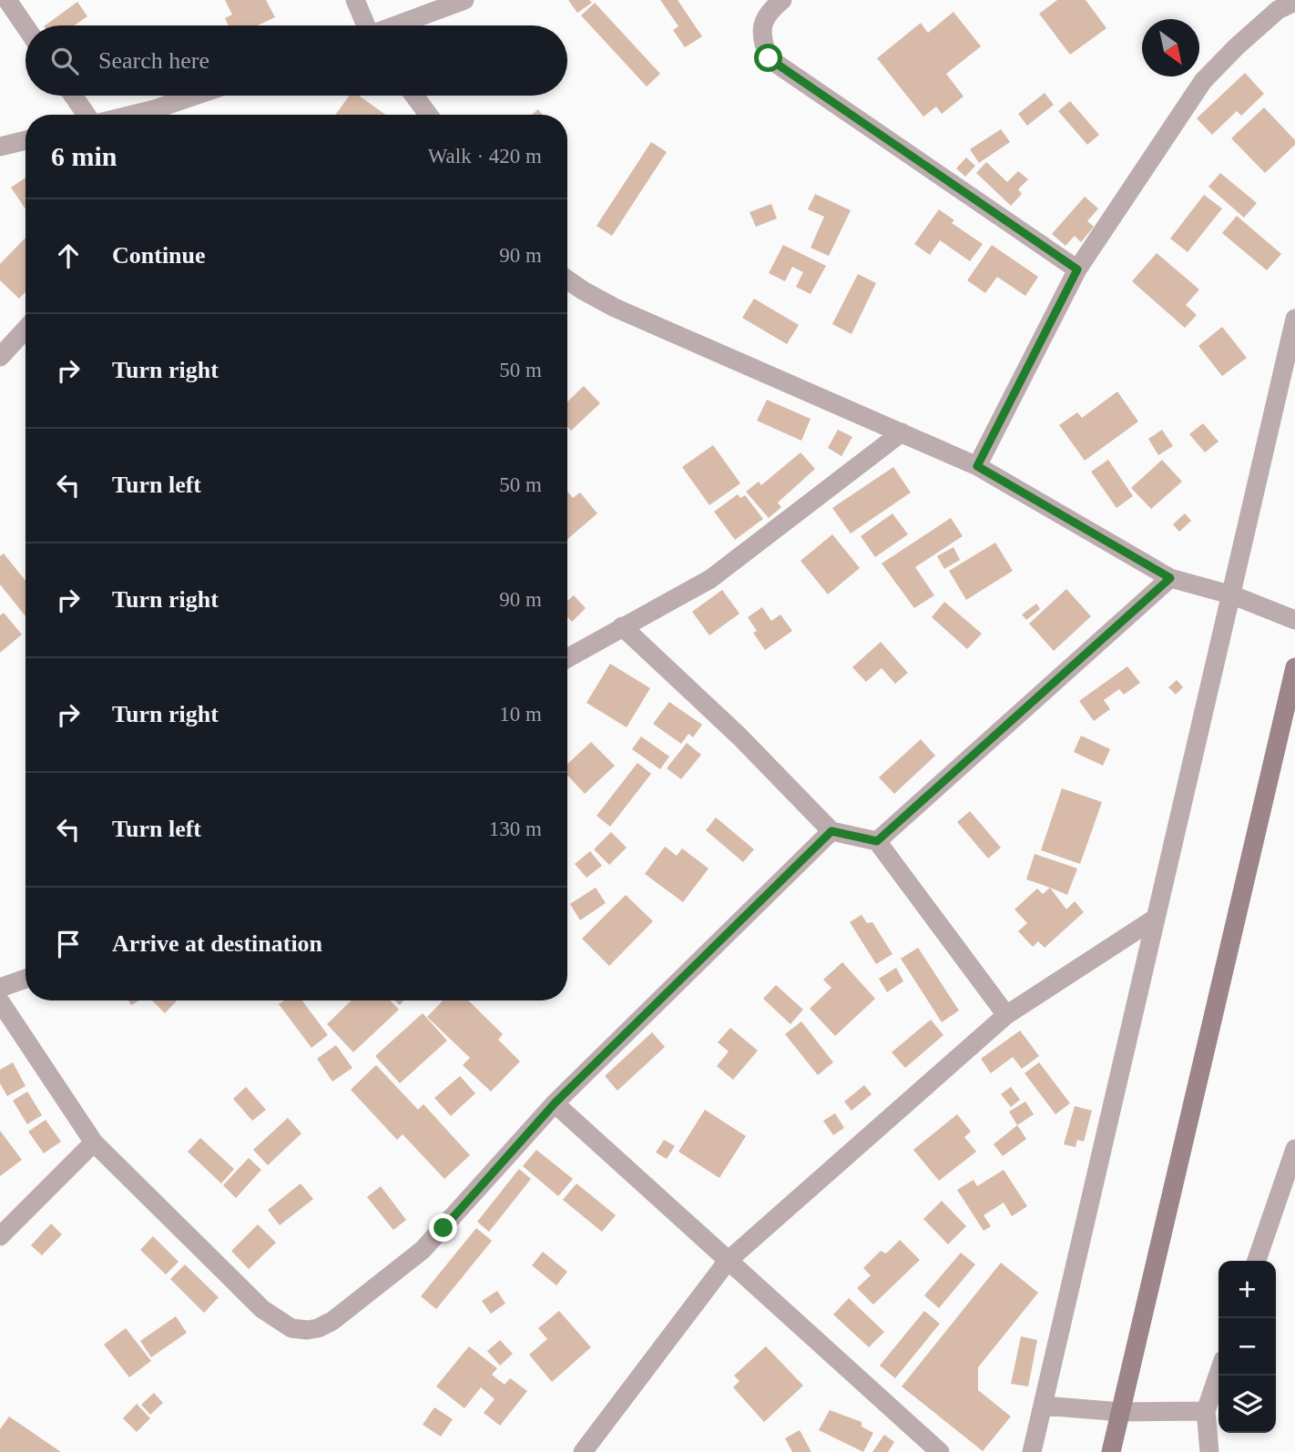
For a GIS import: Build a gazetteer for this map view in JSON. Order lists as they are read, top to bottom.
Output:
{
  "north": "bottom right",
  "page": {
    "search": "Search here",
    "heading": ["6 min", "Walk · 420 m"],
    "list": [
      ["Continue", "90 m"],
      ["Turn right", "50 m"],
      ["Turn left", "50 m"],
      ["Turn right", "90 m"],
      ["Turn right", "10 m"],
      ["Turn left", "130 m"],
      "Arrive at destination"
    ],
    "map_buttons": ["+", "−"]
  }
}
